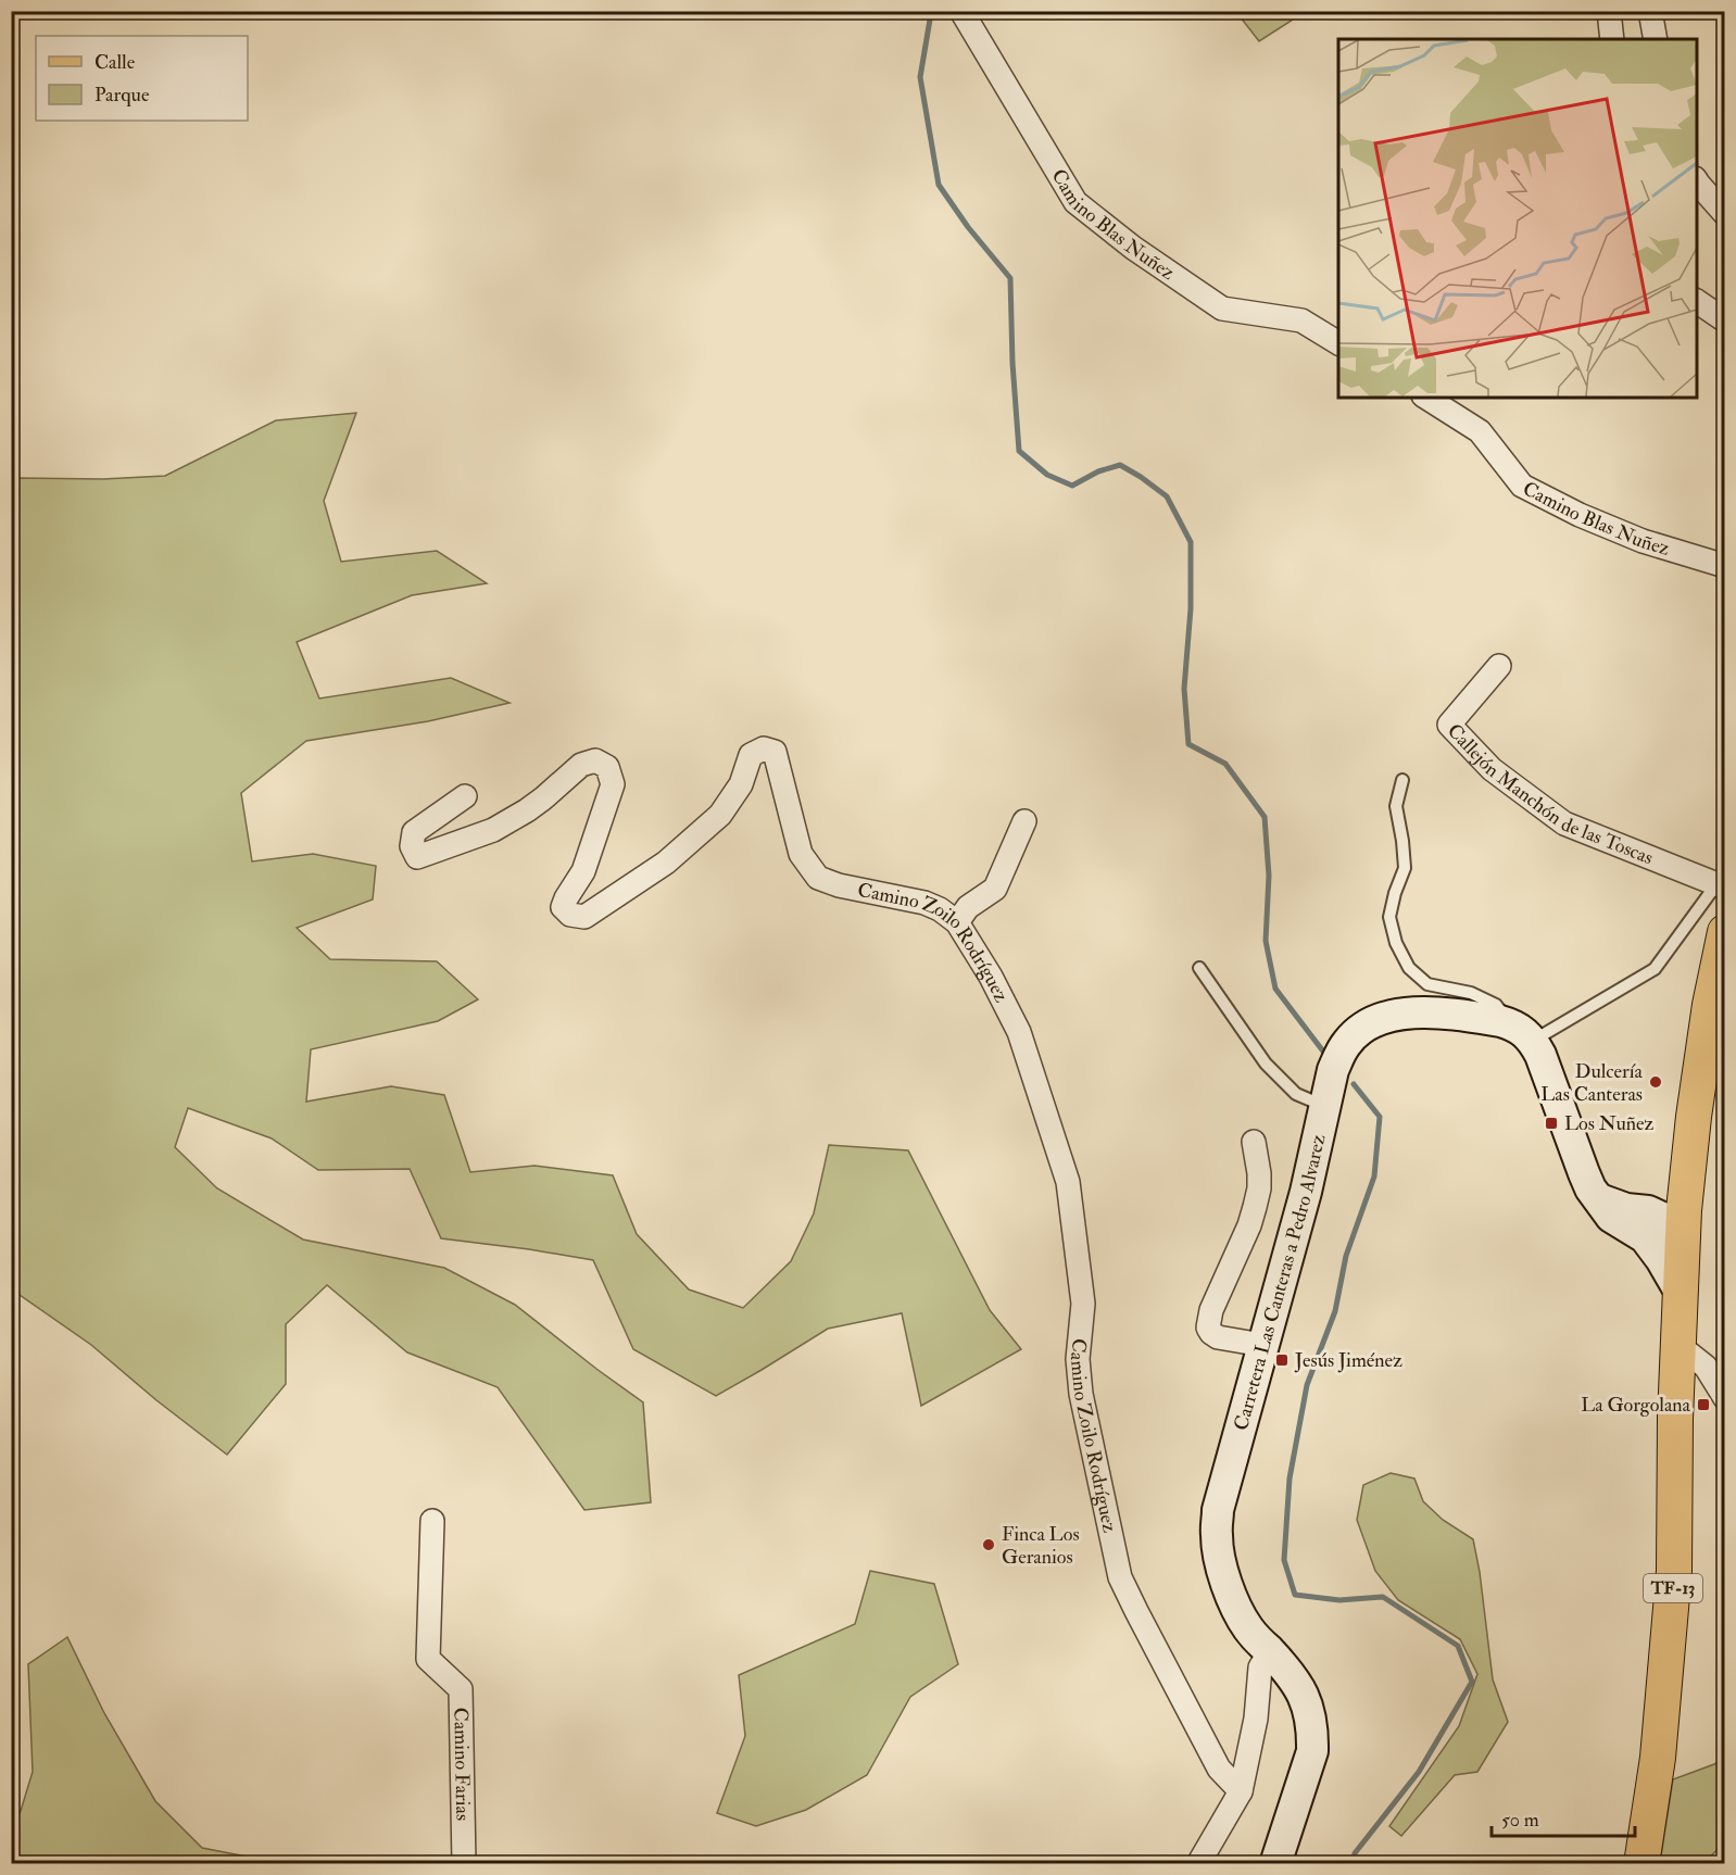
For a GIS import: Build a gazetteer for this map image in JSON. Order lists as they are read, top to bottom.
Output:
{
  "streets": {
    "main road": ["Carretera Las Canteras a Pedro Alvarez", "TF-13"],
    "street": [
      "Camino Blas Nuñez",
      "Callejón Manchón de las Toscas",
      "Camino Zoilo Rodríguez",
      "Camino Farias"
    ]
  },
  "places": {
    "other": ["Dulcería Las Canteras", "Finca Los Geranios"],
    "transit": ["Los Nuñez", "Jesús Jiménez", "La Gorgolana"]
  },
  "legend": ["Calle", "Parque"],
  "scale_bar": "50 m"
}
